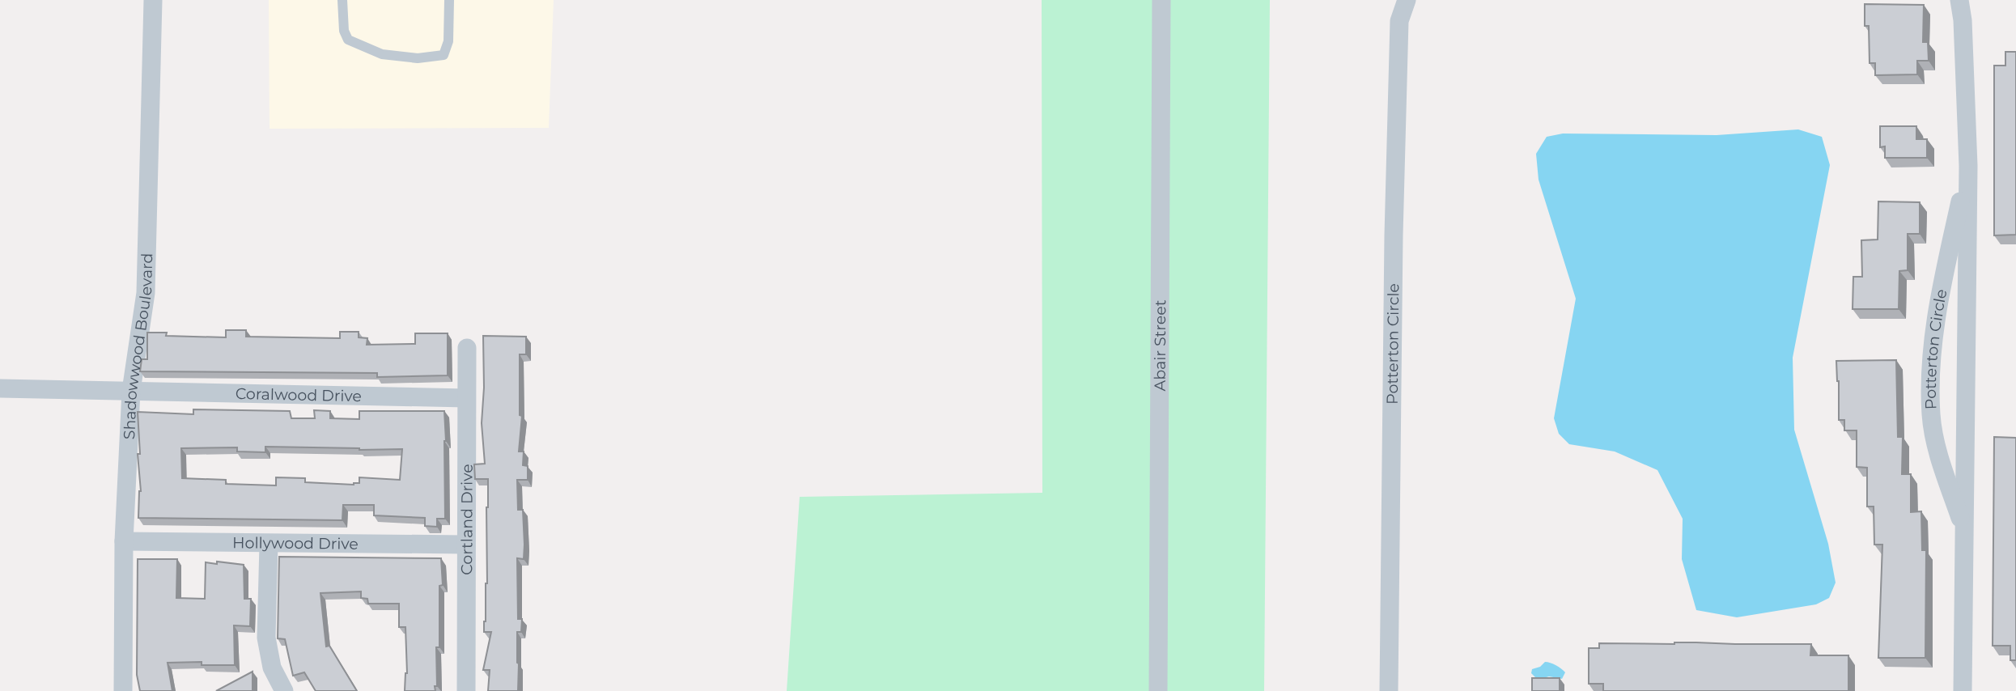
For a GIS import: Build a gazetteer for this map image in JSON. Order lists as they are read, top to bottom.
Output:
{
  "streets": {
    "street": [
      "Potterton Circle",
      "Shadowwood Boulevard",
      "Abair Street",
      "Coralwood Drive",
      "Cortland Drive",
      "Hollywood Drive"
    ]
  },
  "crossings": [
    ["Shadowwood Boulevard", "Coralwood Drive"],
    ["Shadowwood Boulevard", "Hollywood Drive"],
    ["Coralwood Drive", "Cortland Drive"],
    ["Cortland Drive", "Hollywood Drive"]
  ]
}
